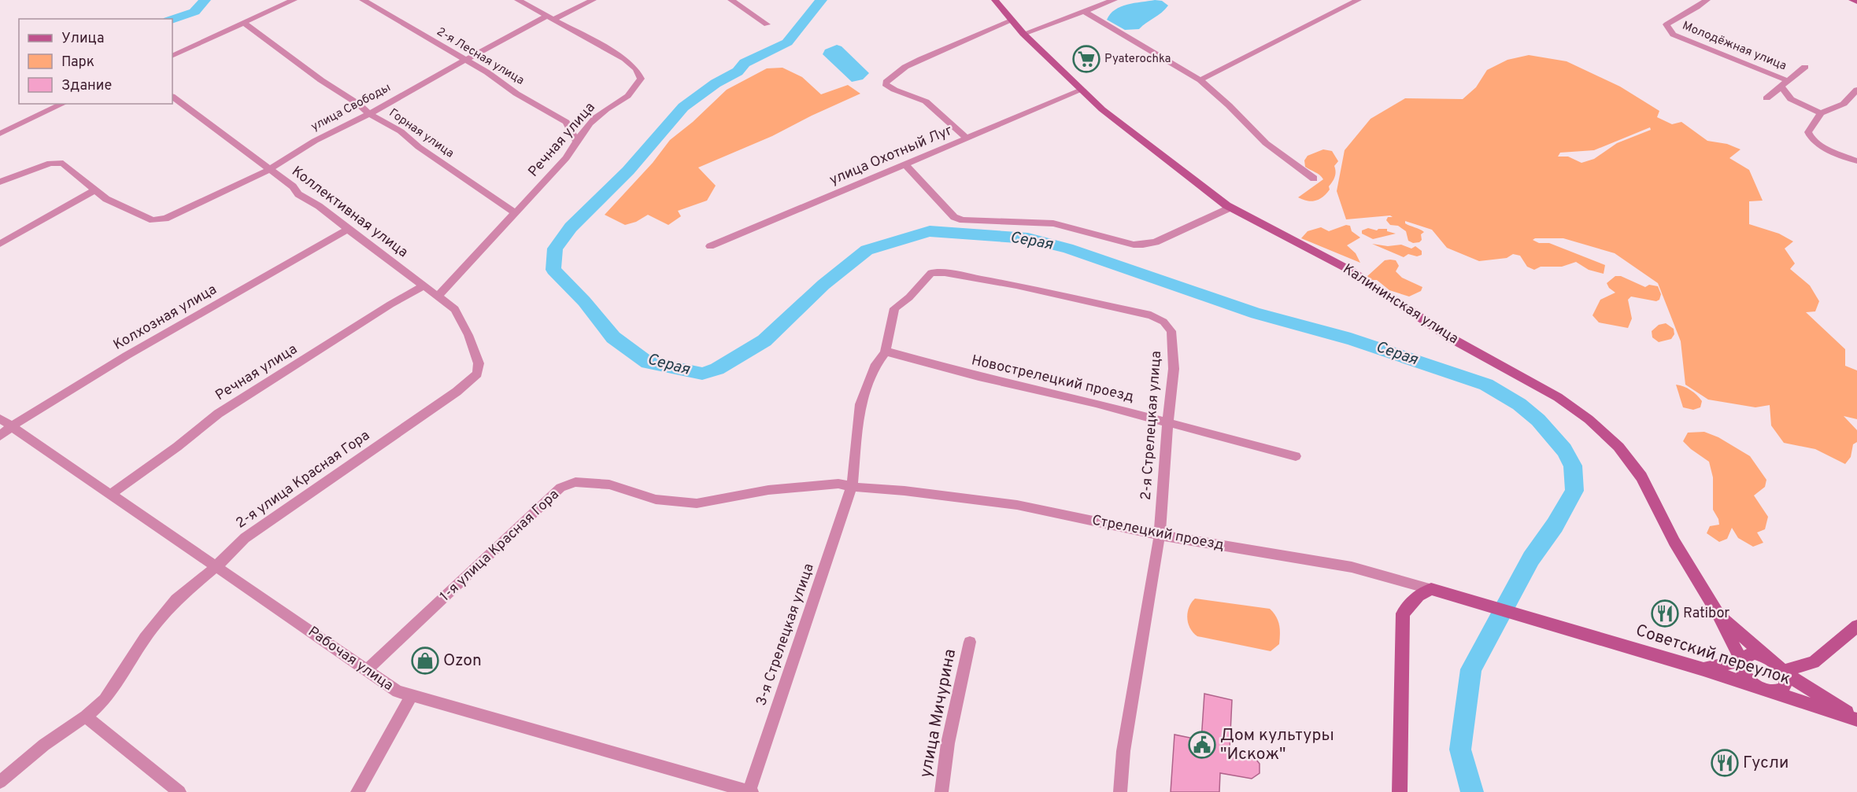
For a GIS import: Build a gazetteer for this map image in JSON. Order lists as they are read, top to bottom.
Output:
{
  "streets": {
    "street": [
      "Молодёжная улица",
      "2-я Лесная улица",
      "улица Свободы",
      "Горная улица",
      "Речная улица",
      "улица Охотный Луг",
      "Коллективная улица",
      "Калининская улица",
      "Колхозная улица",
      "Новострелецкий проезд",
      "2-я Стрелецкая улица",
      "2-я улица Красная Гора",
      "Стрелецкий проезд",
      "1-я улица Красная Гора",
      "3-я Стрелецкая улица",
      "Советский переулок",
      "Рабочая улица",
      "улица Мичурина"
    ]
  },
  "crossings": [
    ["2-я Лесная улица", "улица Свободы"],
    ["2-я Лесная улица", "Речная улица"],
    ["улица Свободы", "Горная улица"],
    ["улица Свободы", "Речная улица"],
    ["улица Свободы", "Коллективная улица"],
    ["Горная улица", "Речная улица"],
    ["Речная улица", "Коллективная улица"],
    ["Речная улица", "Рабочая улица"],
    ["улица Охотный Луг", "Калининская улица"],
    ["Коллективная улица", "Колхозная улица"],
    ["Коллективная улица", "2-я улица Красная Гора"],
    ["Колхозная улица", "Рабочая улица"],
    ["Новострелецкий проезд", "2-я Стрелецкая улица"],
    ["Новострелецкий проезд", "3-я Стрелецкая улица"],
    ["2-я Стрелецкая улица", "Стрелецкий проезд"],
    ["2-я Стрелецкая улица", "3-я Стрелецкая улица"],
    ["2-я улица Красная Гора", "Рабочая улица"],
    ["Стрелецкий проезд", "1-я улица Красная Гора"],
    ["Стрелецкий проезд", "3-я Стрелецкая улица"],
    ["Стрелецкий проезд", "Советский переулок"],
    ["1-я улица Красная Гора", "3-я Стрелецкая улица"],
    ["1-я улица Красная Гора", "Рабочая улица"],
    ["3-я Стрелецкая улица", "Рабочая улица"]
  ],
  "water": ["Серая"],
  "places": {
    "supermarket": ["Pyaterochka"],
    "restaurant": ["Ratibor", "Гусли"],
    "shop": ["Ozon"],
    "public building": ["Дом культуры \"Искож\""]
  },
  "legend": ["Улица", "Парк", "Здание"]
}
